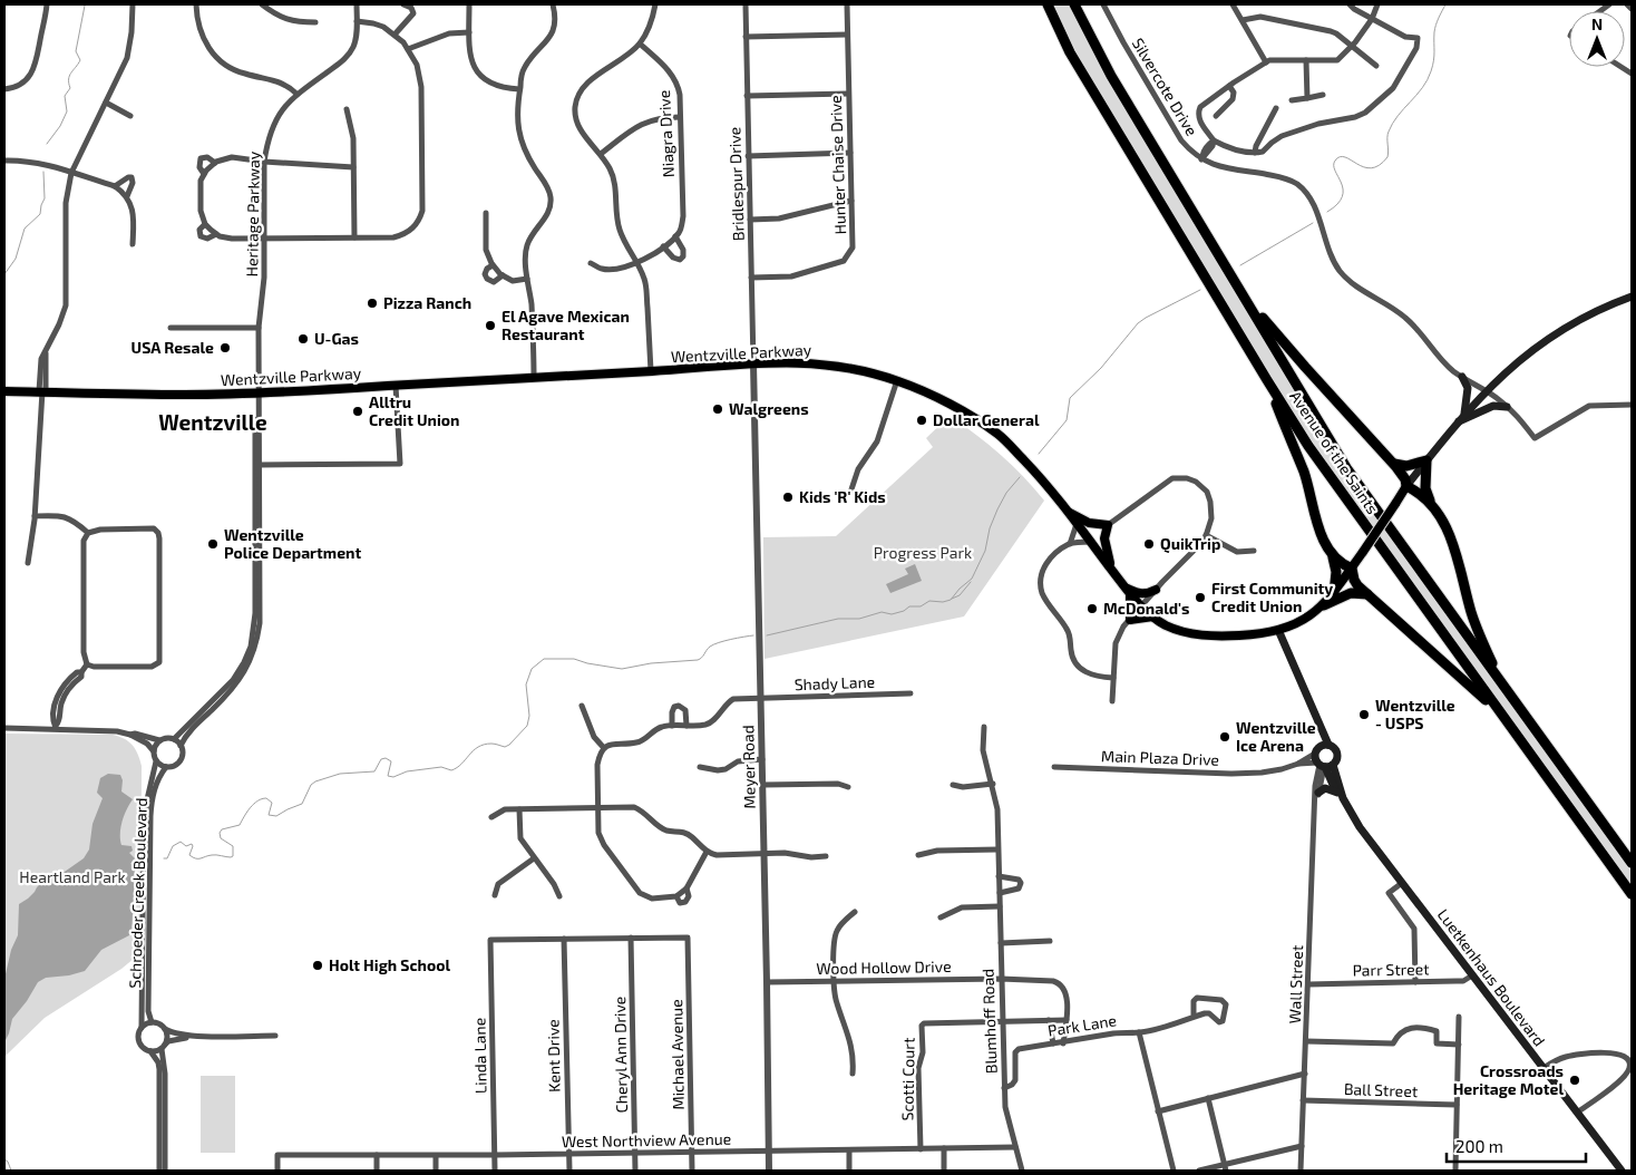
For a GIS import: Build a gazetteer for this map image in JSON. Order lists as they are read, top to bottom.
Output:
{
  "streets": {
    "highway": ["Avenue of the Saints"],
    "main road": ["Wentzville Parkway", "Luetkenhaus Boulevard"],
    "street": [
      "Silvercote Drive",
      "Niagra Drive",
      "Hunter Chaise Drive",
      "Bridlespur Drive",
      "Heritage Parkway",
      "Shady Lane",
      "Main Plaza Drive",
      "Meyer Road",
      "Schroeder Creek Boulevard",
      "Wood Hollow Drive",
      "Parr Street",
      "Wall Street",
      "Blumhoff Road",
      "Park Lane",
      "Cheryl Ann Drive",
      "Michael Avenue",
      "Linda Lane",
      "Kent Drive",
      "Scotti Court",
      "Ball Street",
      "West Northview Avenue"
    ]
  },
  "crossings": [
    ["Hunter Chaise Drive", "Bridlespur Drive"],
    ["Bridlespur Drive", "Wentzville Parkway"],
    ["Bridlespur Drive", "Meyer Road"],
    ["Heritage Parkway", "Wentzville Parkway"],
    ["Wentzville Parkway", "Meyer Road"],
    ["Shady Lane", "Meyer Road"],
    ["Main Plaza Drive", "Luetkenhaus Boulevard"],
    ["Main Plaza Drive", "Wall Street"],
    ["Meyer Road", "Wood Hollow Drive"],
    ["Meyer Road", "West Northview Avenue"],
    ["Wood Hollow Drive", "Blumhoff Road"],
    ["Wood Hollow Drive", "Park Lane"],
    ["Parr Street", "Luetkenhaus Boulevard"],
    ["Parr Street", "Wall Street"],
    ["Luetkenhaus Boulevard", "Wall Street"],
    ["Wall Street", "Ball Street"],
    ["Blumhoff Road", "Park Lane"],
    ["Blumhoff Road", "Scotti Court"],
    ["Blumhoff Road", "West Northview Avenue"],
    ["Cheryl Ann Drive", "Michael Avenue"],
    ["Cheryl Ann Drive", "West Northview Avenue"],
    ["Michael Avenue", "West Northview Avenue"],
    ["Linda Lane", "Kent Drive"],
    ["Linda Lane", "West Northview Avenue"],
    ["Kent Drive", "West Northview Avenue"],
    ["Scotti Court", "West Northview Avenue"]
  ],
  "districts": ["Wentzville"],
  "parks": ["Progress Park", "Heartland Park"],
  "places": [
    "Pizza Ranch",
    "El Agave Mexican Restaurant",
    "U-Gas",
    "USA Resale",
    "Walgreens",
    "Alltru Credit Union",
    "Dollar General",
    "Kids 'R' Kids",
    "Wentzville Police Department",
    "QuikTrip",
    "First Community Credit Union",
    "McDonald's",
    "Wentzville - USPS",
    "Wentzville Ice Arena",
    "Holt High School",
    "Crossroads Heritage Motel"
  ],
  "scale_bar": "200 m",
  "north": "top"
}
